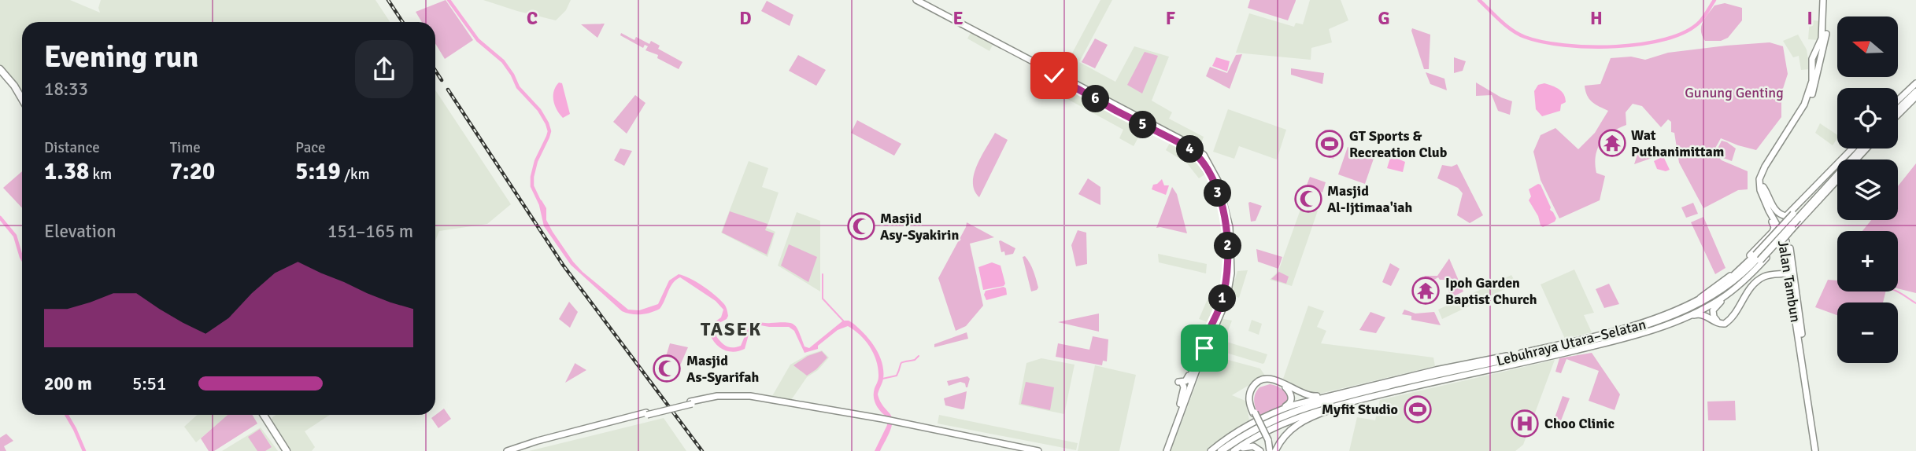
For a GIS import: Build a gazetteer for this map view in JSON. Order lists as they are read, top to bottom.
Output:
{
  "streets": {
    "highway": ["Lebuhraya Utara–Selatan"],
    "main road": ["Jalan Tambun"]
  },
  "districts": ["TASEK"],
  "parks": ["Gunung Genting"],
  "places": {
    "temple": ["Wat Puthanimittam", "Ipoh Garden Baptist Church"],
    "sports": ["GT Sports & Recreation Club", "Myfit Studio"],
    "mosque": ["Masjid Al-Ijtimaa'iah", "Masjid Asy-Syakirin", "Masjid As-Syarifah"],
    "hospital": ["Choo Clinic"]
  },
  "north": "left",
  "page": {
    "map_buttons": ["+", "−"],
    "heading": ["Evening run", "18:33"],
    "pins": [
      "6",
      "5",
      "4",
      "3",
      "2",
      "1"
    ],
    "stats": [
      ["Distance", "1.38 km"],
      ["Time", "7:20"],
      ["Pace", "5:19 /km"]
    ],
    "chart": ["Elevation", "151–165 m"],
    "list": [
      {
        "name": "200 m",
        "note": "5:51"
      }
    ]
  },
  "grid": {
    "columns": [
      "C",
      "D",
      "E",
      "F",
      "G",
      "H",
      "I"
    ]
  }
}
